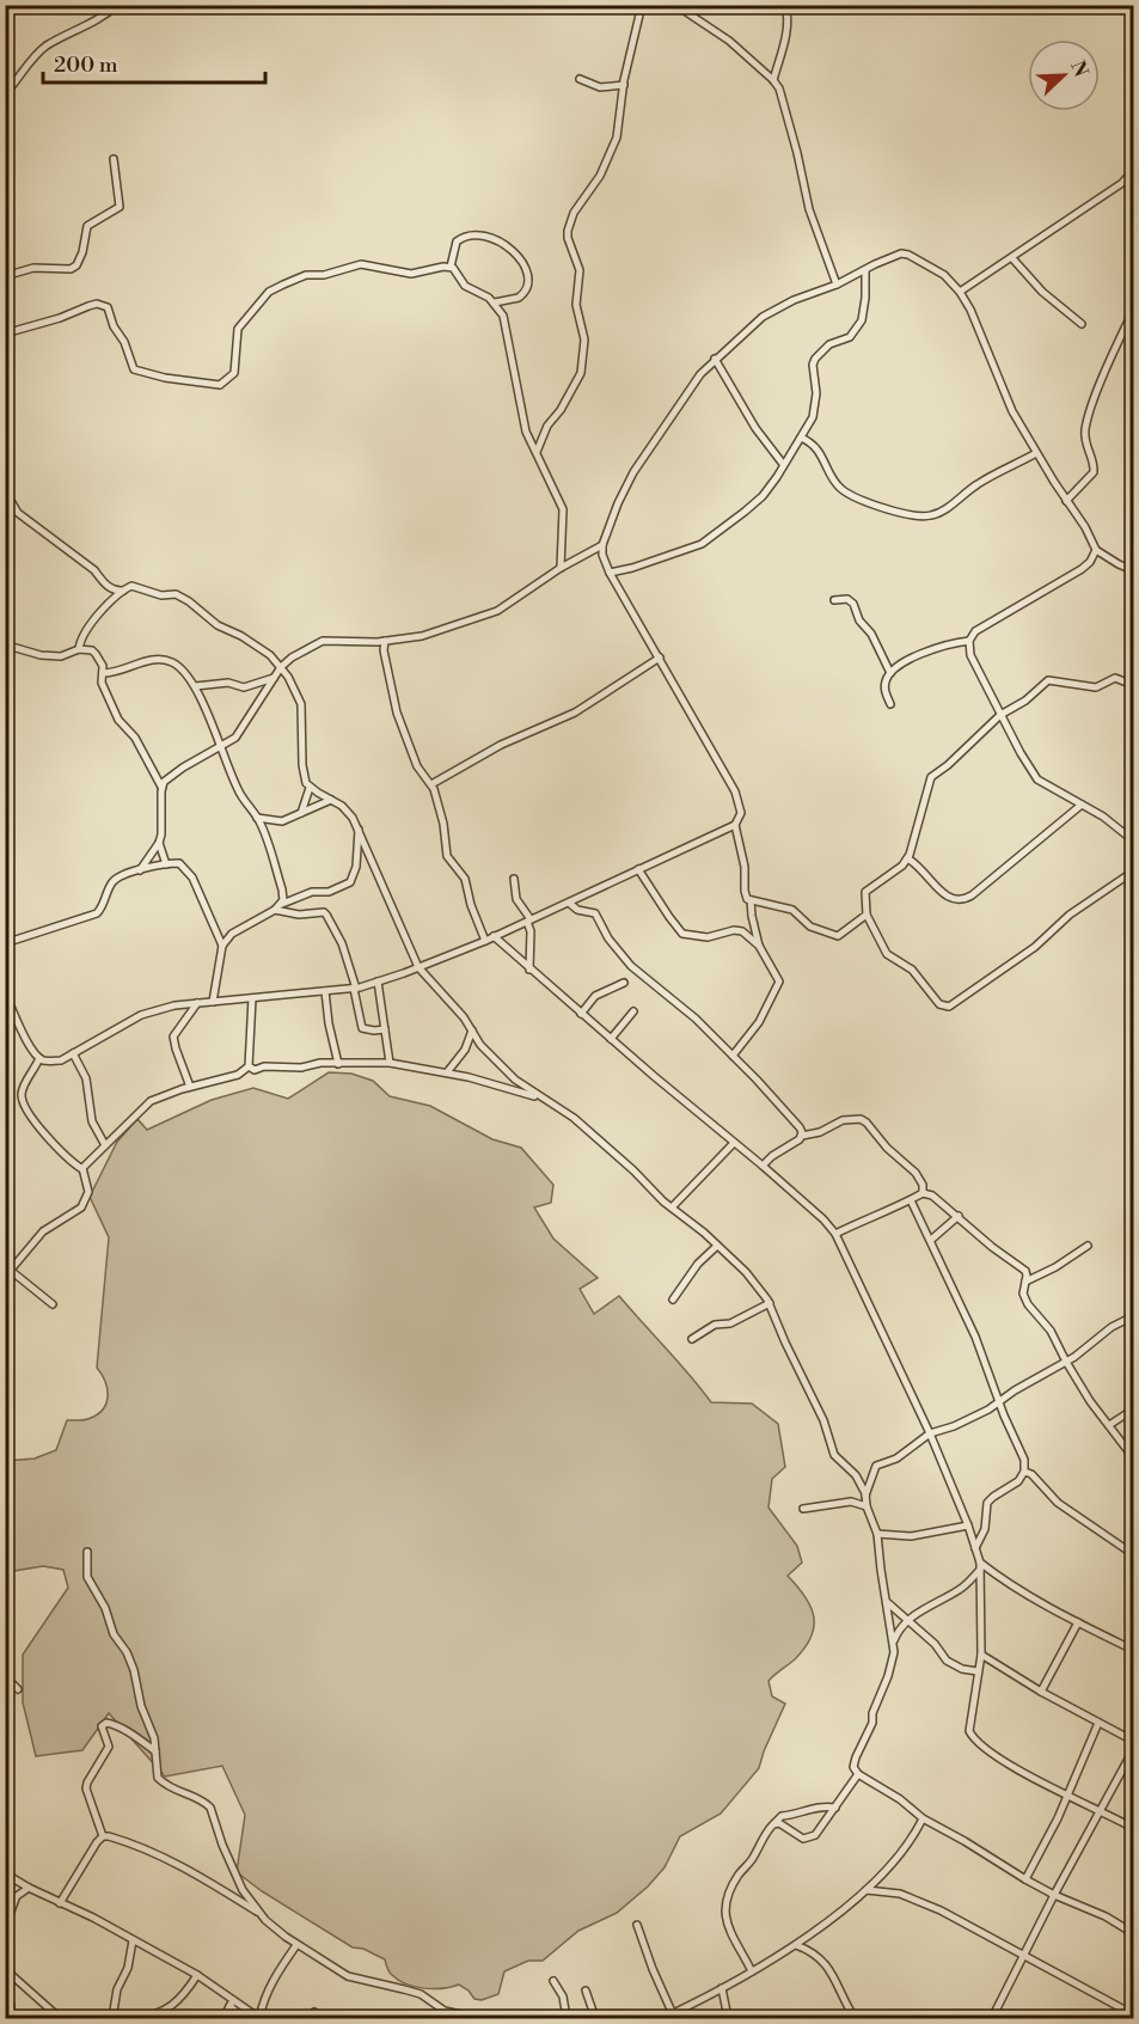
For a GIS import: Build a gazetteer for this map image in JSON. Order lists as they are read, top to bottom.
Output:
{
  "scale_bar": "200 m",
  "north": "top right"
}
